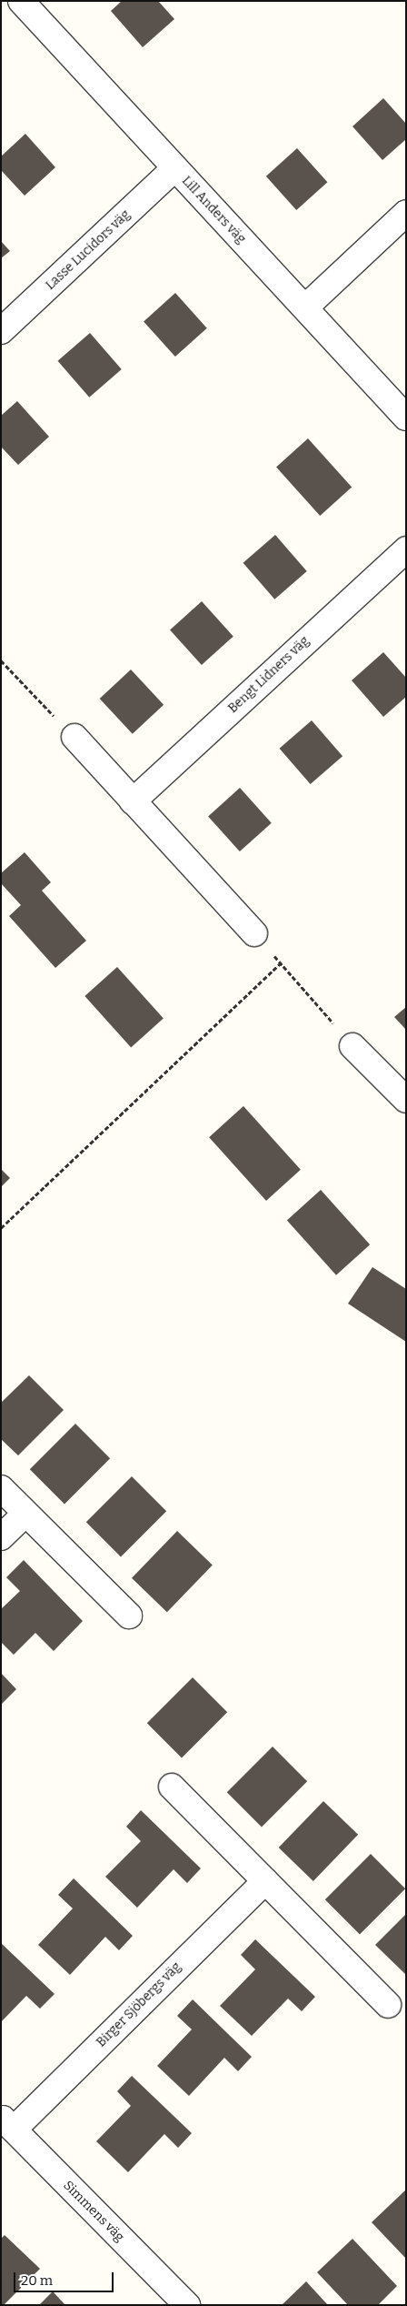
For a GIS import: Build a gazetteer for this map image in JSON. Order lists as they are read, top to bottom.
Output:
{
  "streets": {
    "street": [
      "Lill Anders väg",
      "Lasse Lucidors väg",
      "Bengt Lidners väg",
      "Birger Sjöbergs väg",
      "Simmens väg"
    ]
  },
  "crossings": [
    ["Lill Anders väg", "Lasse Lucidors väg"],
    ["Birger Sjöbergs väg", "Simmens väg"]
  ],
  "scale_bar": "20 m"
}
